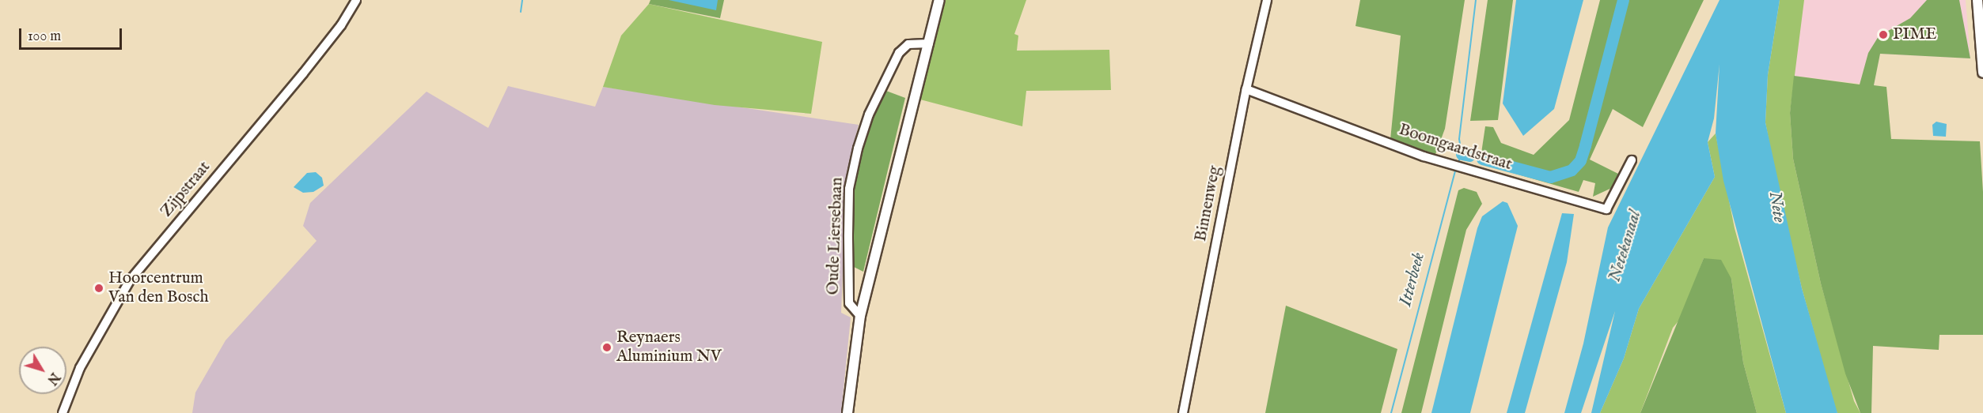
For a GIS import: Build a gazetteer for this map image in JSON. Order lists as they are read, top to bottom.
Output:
{
  "streets": {
    "main road": ["Oude Liersebaan"],
    "street": ["Boomgaardstraat", "Zijpstraat", "Binnenweg"]
  },
  "crossings": [
    ["Boomgaardstraat", "Binnenweg"]
  ],
  "water": ["Nete", "Netekanaal", "Itterbeek"],
  "places": ["PIME", "Hoorcentrum Van den Bosch", "Reynaers Aluminium NV"],
  "scale_bar": "100 m",
  "north": "bottom right"
}
